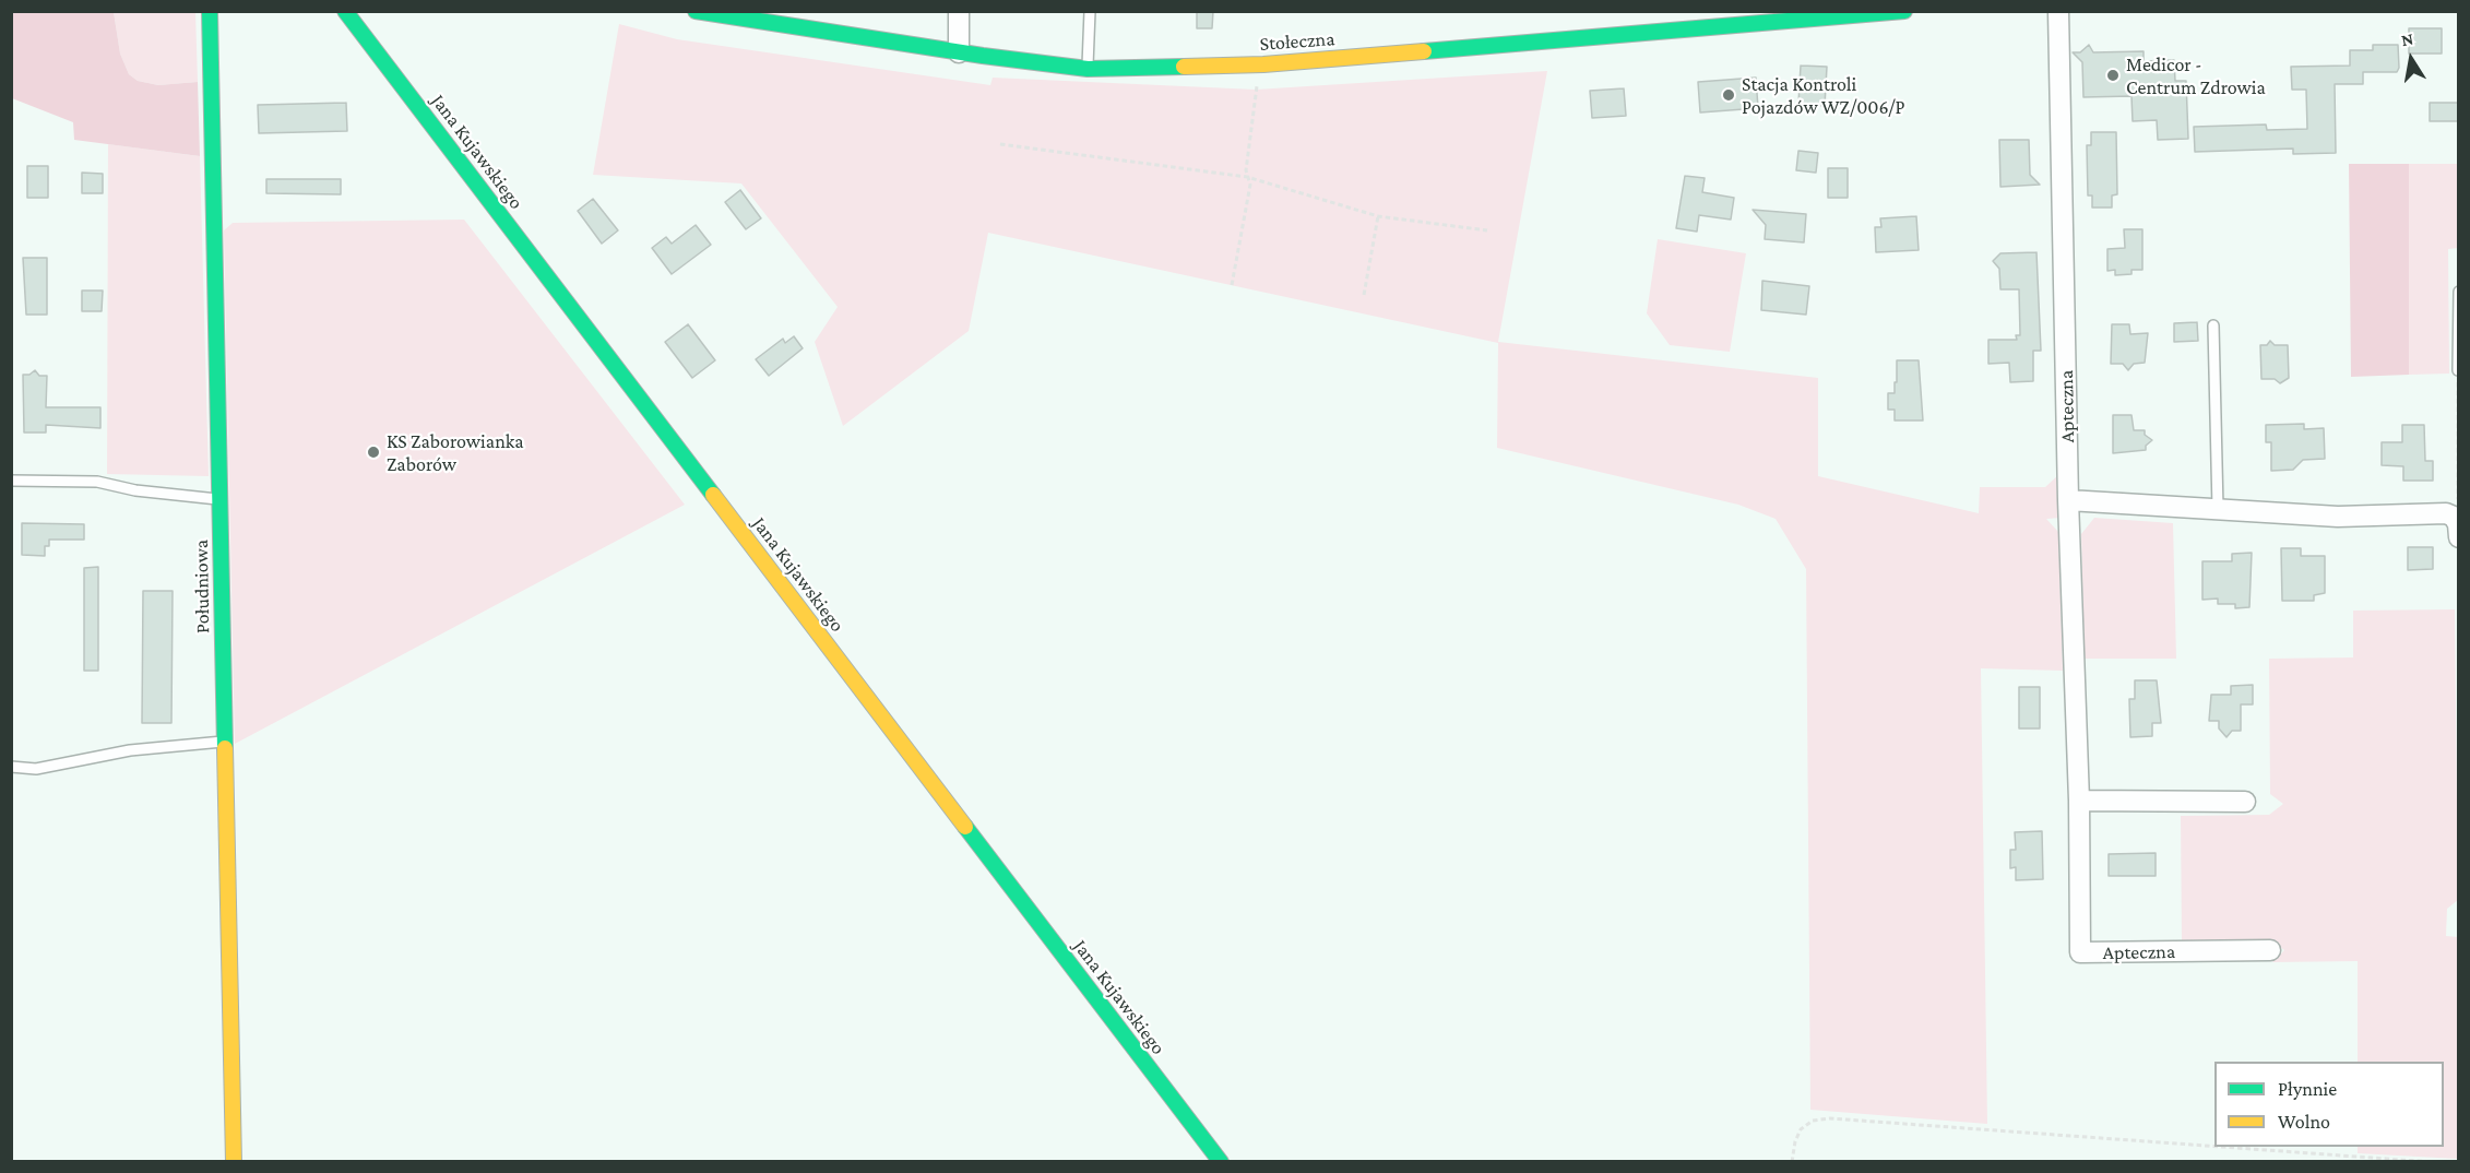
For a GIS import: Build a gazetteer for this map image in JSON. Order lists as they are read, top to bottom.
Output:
{
  "streets": {
    "main road": ["Stołeczna", "Jana Kujawskiego", "Południowa"],
    "street": ["Apteczna"]
  },
  "places": ["Medicor - Centrum Zdrowia", "Stacja Kontroli Pojazdów WZ/006/P", "KS Zaborowianka Zaborów"],
  "legend": ["Płynnie", "Wolno"],
  "north": "top"
}
